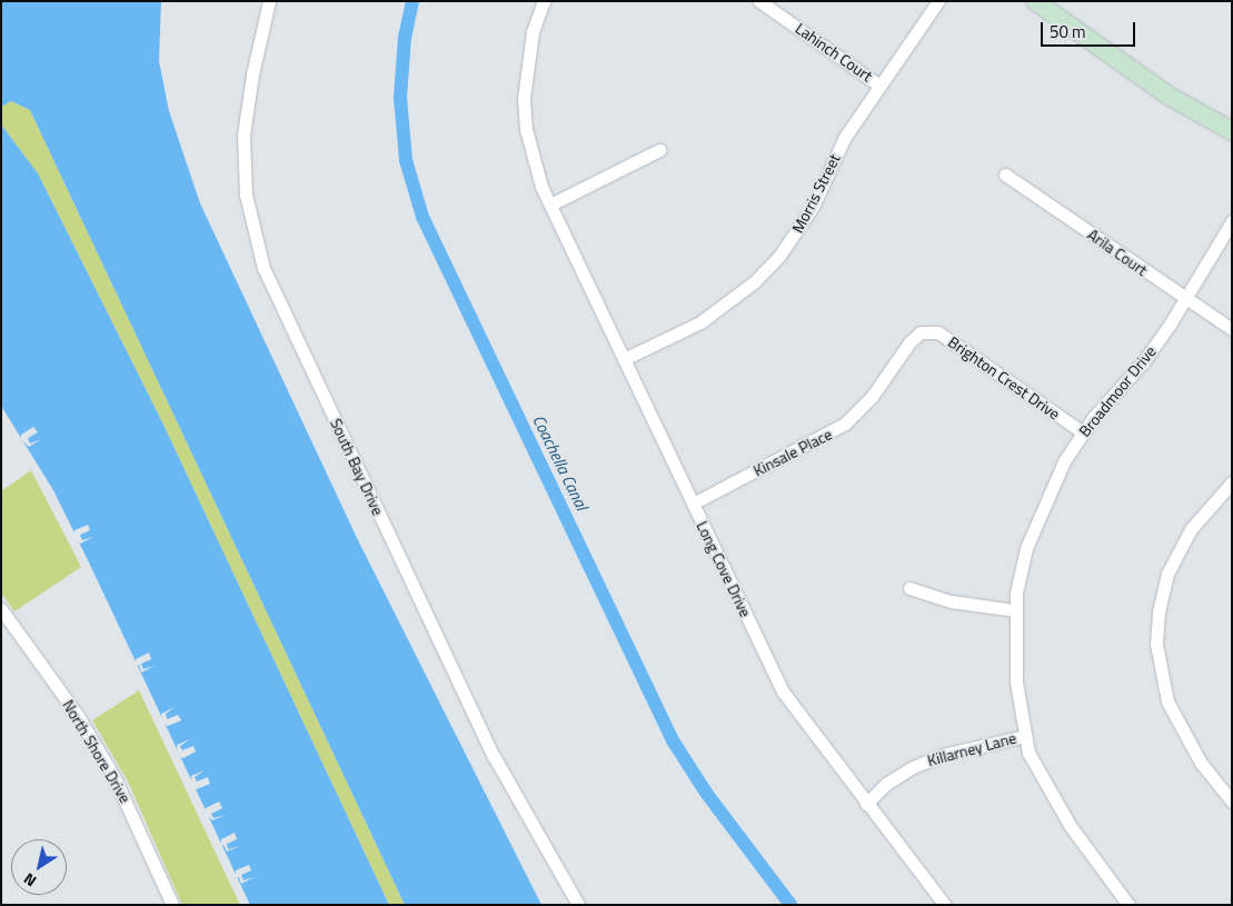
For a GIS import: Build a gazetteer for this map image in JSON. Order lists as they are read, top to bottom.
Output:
{
  "streets": {
    "street": [
      "Lahinch Court",
      "Morris Street",
      "Arila Court",
      "Brighton Crest Drive",
      "Broadmoor Drive",
      "Kinsale Place",
      "South Bay Drive",
      "Long Cove Drive",
      "Killarney Lane",
      "North Shore Drive"
    ]
  },
  "crossings": [
    ["Lahinch Court", "Morris Street"],
    ["Morris Street", "Long Cove Drive"],
    ["Arila Court", "Broadmoor Drive"],
    ["Brighton Crest Drive", "Broadmoor Drive"],
    ["Brighton Crest Drive", "Kinsale Place"],
    ["Broadmoor Drive", "Killarney Lane"],
    ["Kinsale Place", "Long Cove Drive"],
    ["Long Cove Drive", "Killarney Lane"]
  ],
  "water": ["Coachella Canal"],
  "scale_bar": "50 m",
  "north": "bottom left"
}
